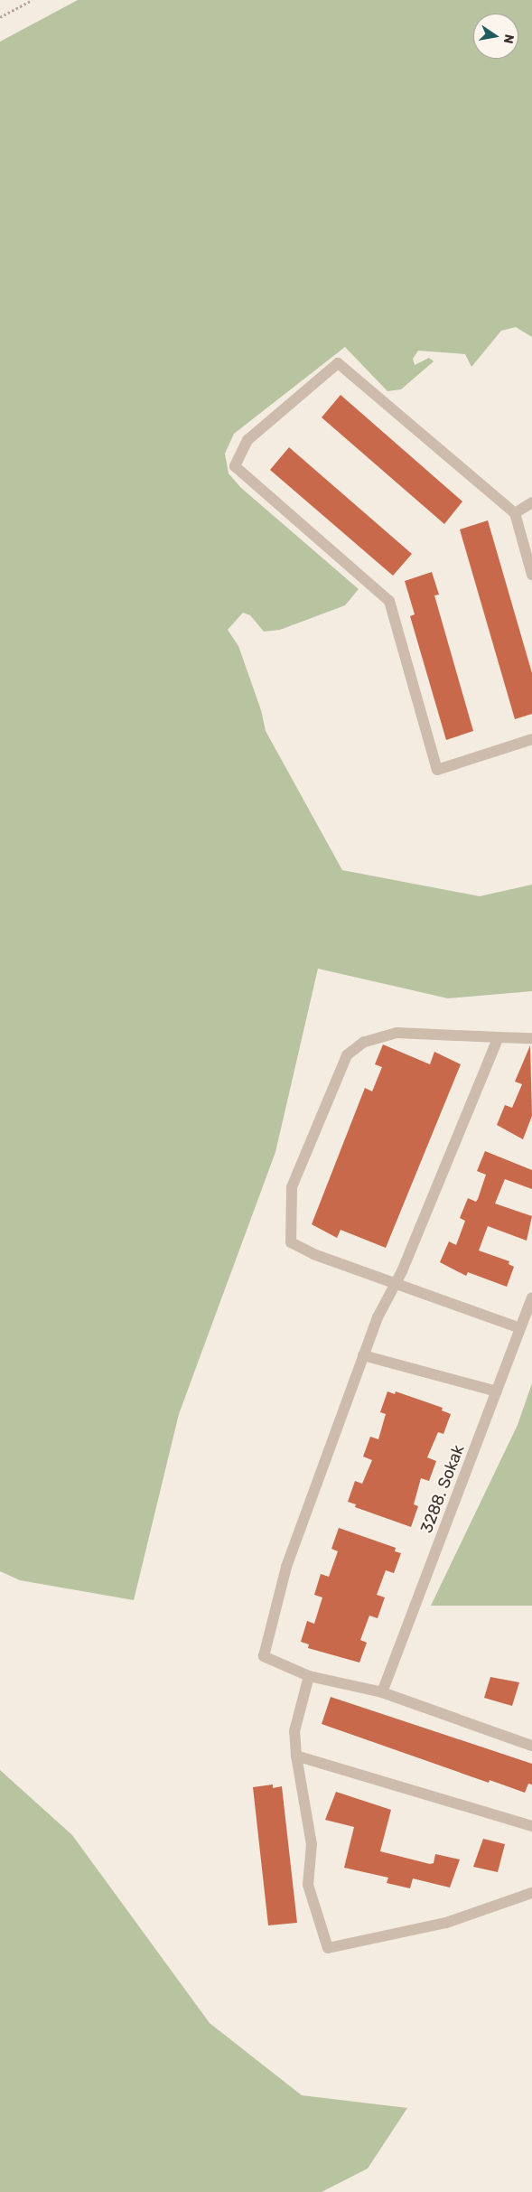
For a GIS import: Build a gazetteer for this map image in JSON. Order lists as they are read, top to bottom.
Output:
{
  "streets": {
    "street": ["3288. Sokak"]
  },
  "north": "right"
}
